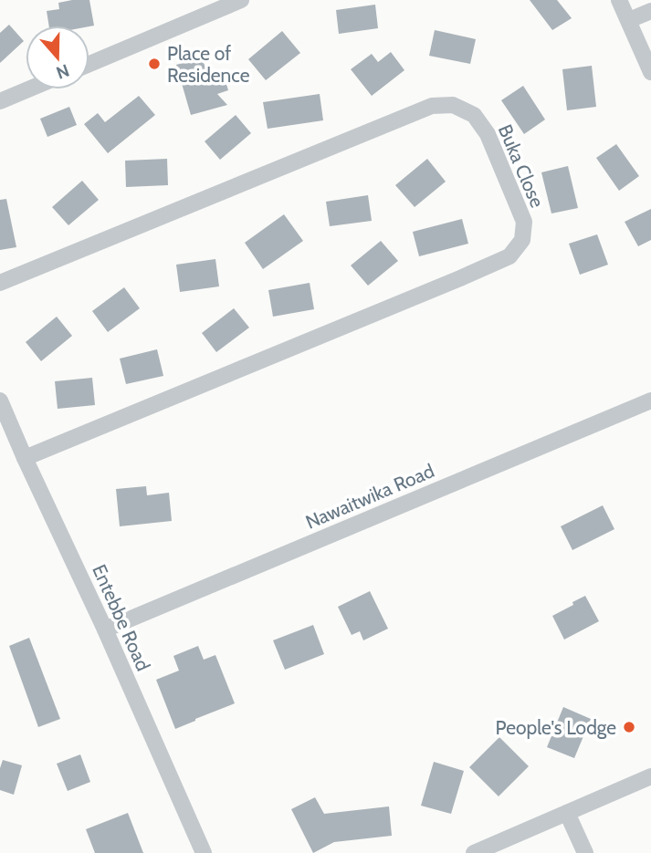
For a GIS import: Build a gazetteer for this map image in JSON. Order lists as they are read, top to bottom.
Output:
{
  "streets": {
    "street": ["Buka Close", "Nawaitwika Road", "Entebbe Road"]
  },
  "crossings": [
    ["Buka Close", "Entebbe Road"],
    ["Nawaitwika Road", "Entebbe Road"]
  ],
  "places": ["Place of Residence", "People's Lodge"],
  "north": "bottom"
}
